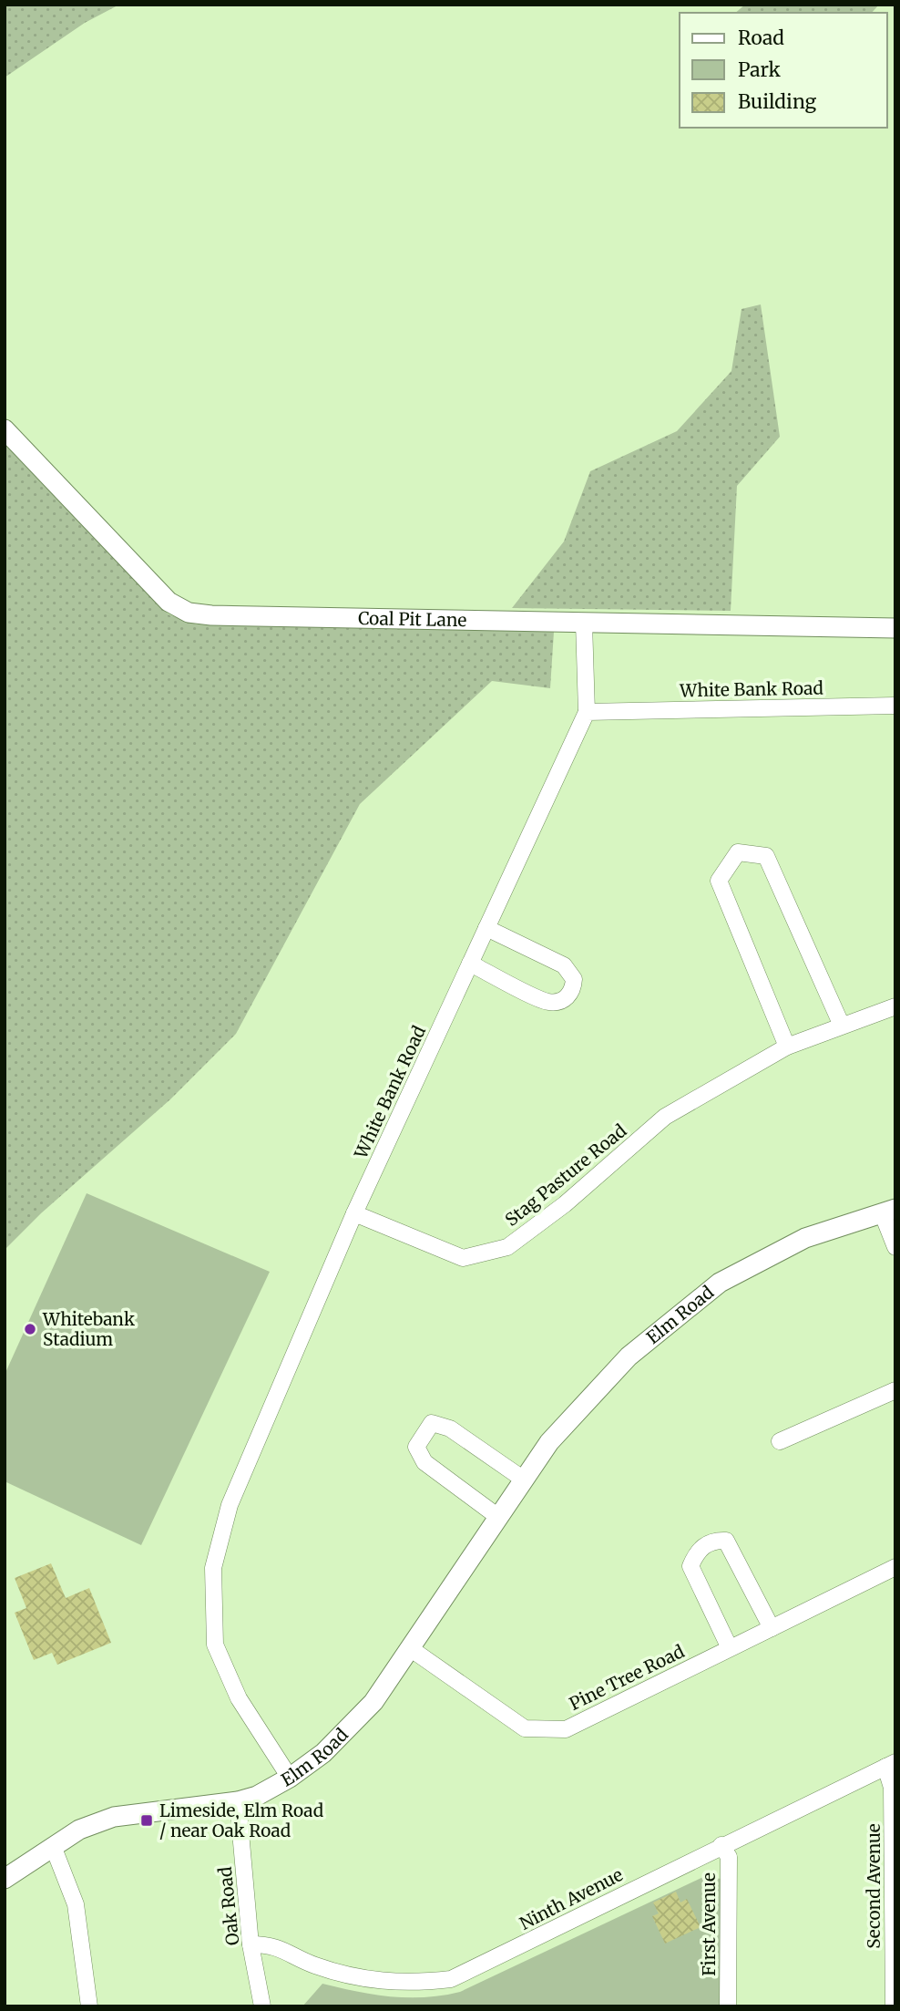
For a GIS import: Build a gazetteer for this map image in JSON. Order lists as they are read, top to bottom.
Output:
{
  "streets": {
    "street": [
      "Coal Pit Lane",
      "White Bank Road",
      "Stag Pasture Road",
      "Elm Road",
      "Pine Tree Road",
      "Second Avenue",
      "Ninth Avenue",
      "Oak Road",
      "First Avenue"
    ]
  },
  "crossings": [
    ["White Bank Road", "Stag Pasture Road"],
    ["White Bank Road", "Elm Road"],
    ["Elm Road", "Pine Tree Road"],
    ["Elm Road", "Oak Road"],
    ["Second Avenue", "Ninth Avenue"],
    ["Ninth Avenue", "Oak Road"],
    ["Ninth Avenue", "First Avenue"]
  ],
  "places": {
    "other": ["Whitebank Stadium"],
    "transit": ["Limeside, Elm Road / near Oak Road"]
  },
  "legend": ["Road", "Park", "Building"]
}
